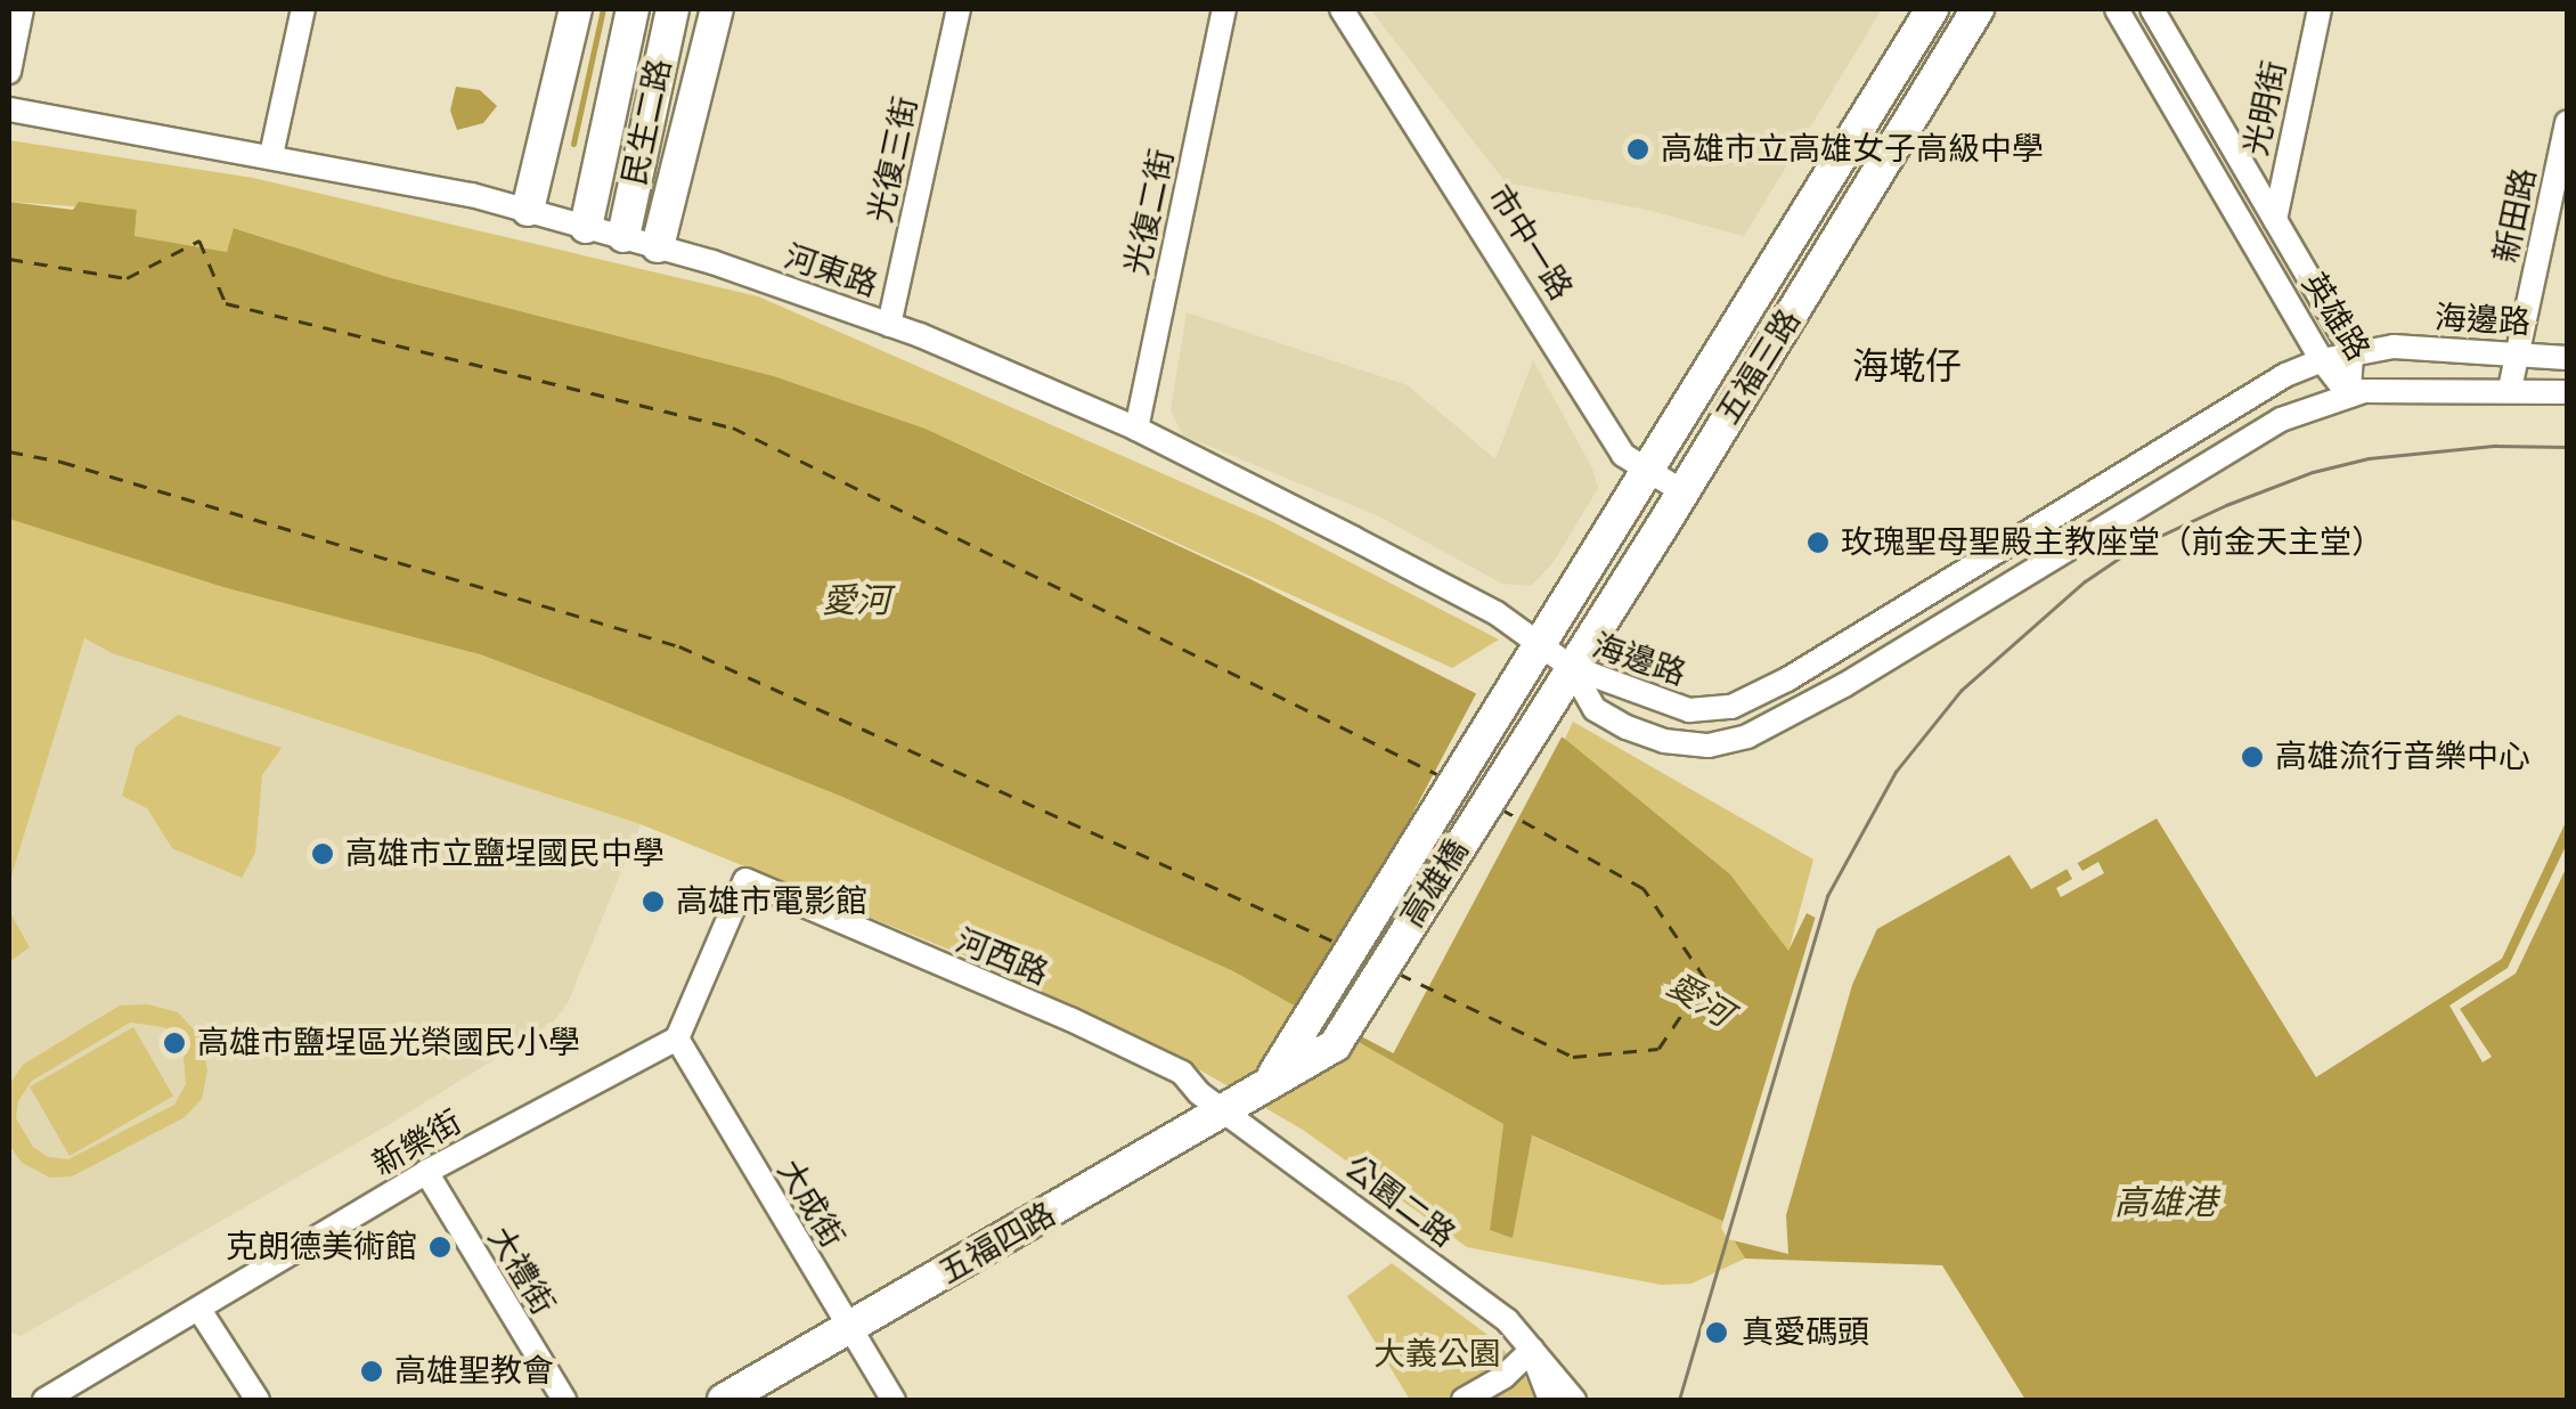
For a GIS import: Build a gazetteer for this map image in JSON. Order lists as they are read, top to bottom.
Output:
{
  "streets": {
    "street": [
      "光明街",
      "民生二路",
      "光復三街",
      "光復二街",
      "新田路",
      "市中一路",
      "河東路",
      "英雄路",
      "海邊路",
      "五福三路",
      "高雄橋",
      "河西路",
      "新樂街",
      "公園二路",
      "大成街",
      "五福四路",
      "大禮街"
    ]
  },
  "crossings": [
    ["光明街", "英雄路"],
    ["民生二路", "河東路"],
    ["光復三街", "河東路"],
    ["光復二街", "河東路"],
    ["新田路", "海邊路"],
    ["市中一路", "五福三路"],
    ["河東路", "海邊路"],
    ["河東路", "五福三路"],
    ["英雄路", "海邊路"],
    ["海邊路", "五福三路"],
    ["五福三路", "高雄橋"],
    ["高雄橋", "五福四路"],
    ["河西路", "新樂街"],
    ["河西路", "公園二路"],
    ["河西路", "大成街"],
    ["河西路", "五福四路"],
    ["新樂街", "大成街"],
    ["新樂街", "大禮街"],
    ["公園二路", "五福四路"],
    ["大成街", "五福四路"]
  ],
  "districts": ["海墘仔"],
  "water": ["愛河", "高雄港"],
  "parks": ["大義公園"],
  "places": [
    "高雄市立高雄女子高級中學",
    "玫瑰聖母聖殿主教座堂（前金天主堂）",
    "高雄流行音樂中心",
    "高雄市立鹽埕國民中學",
    "高雄市電影館",
    "高雄市鹽埕區光榮國民小學",
    "克朗德美術館",
    "真愛碼頭",
    "高雄聖教會"
  ]
}
